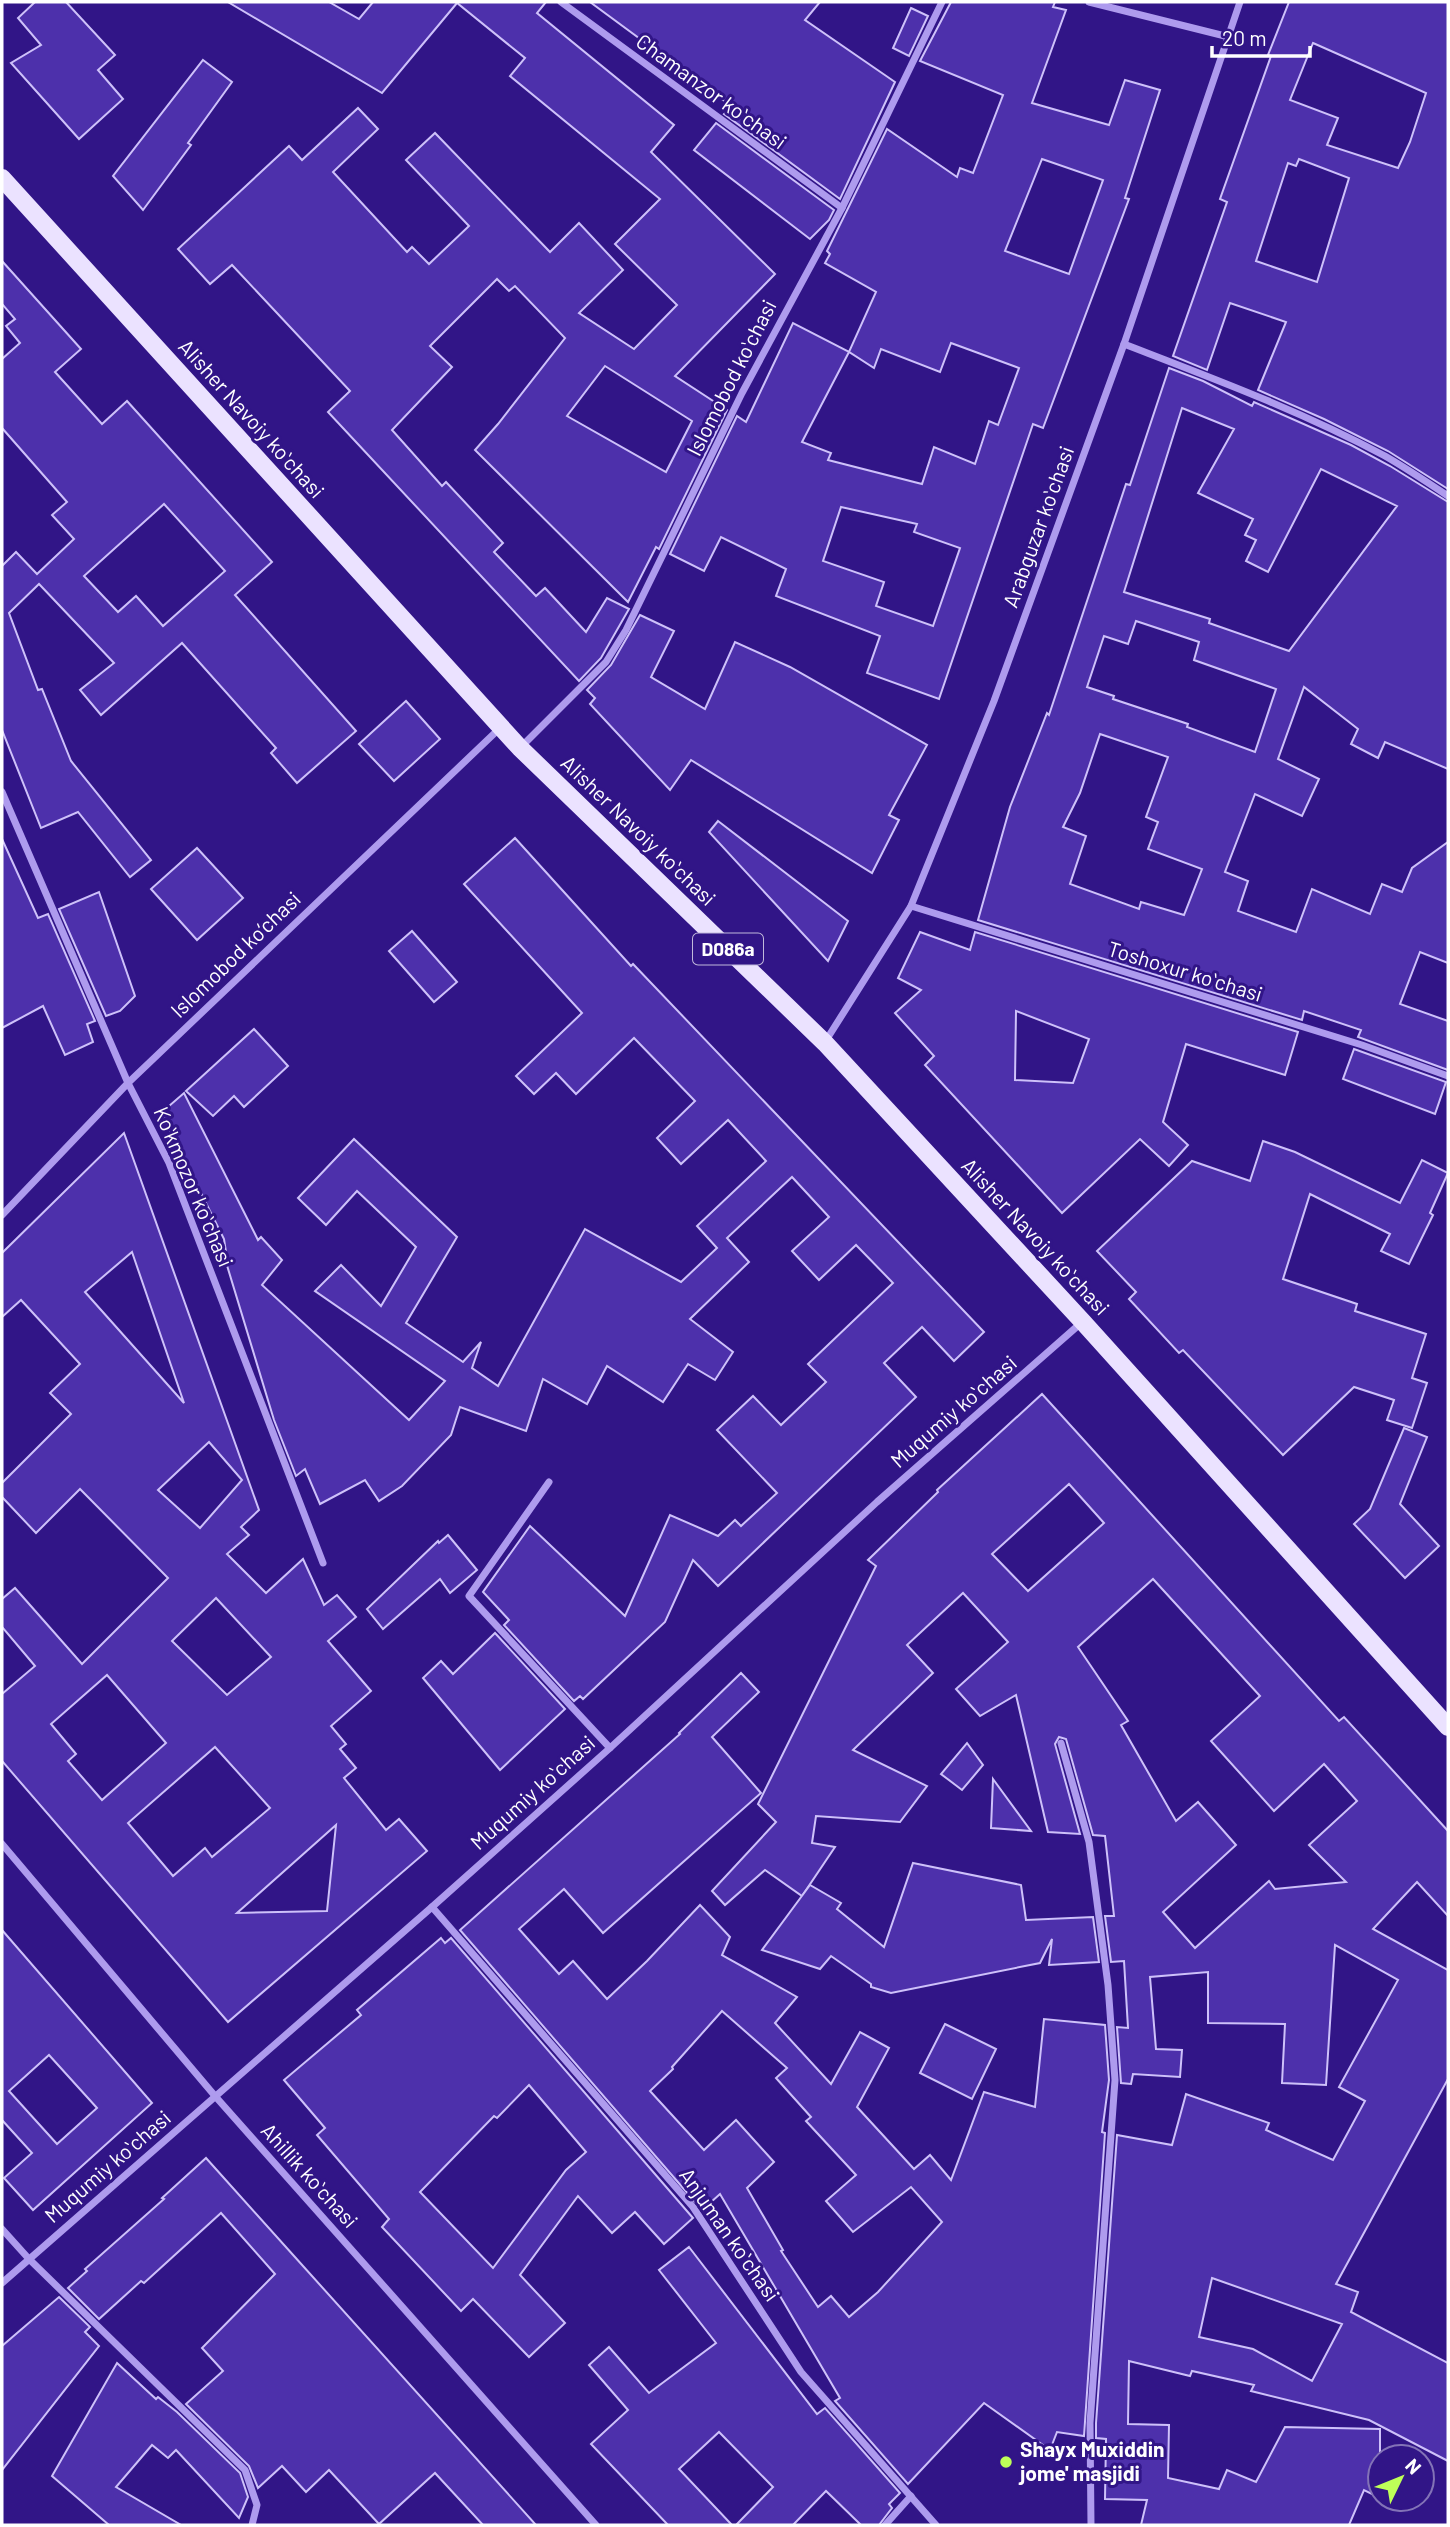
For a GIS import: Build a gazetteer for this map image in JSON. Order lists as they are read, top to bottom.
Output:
{
  "streets": {
    "main road": ["Alisher Navoiy koʻchasi", "D086a"],
    "street": [
      "Chamanzor koʻchasi",
      "Islomobod koʻchasi",
      "Arabguzar koʻchasi",
      "Islomobod ko‘chasi",
      "Toshoxur koʻchasi",
      "Koʻkmozor koʻchasi",
      "Muqumiy koʻchasi",
      "Ahillik koʻchasi",
      "Anjuman koʻchasi"
    ]
  },
  "crossings": [
    ["Chamanzor koʻchasi", "Islomobod koʻchasi"],
    ["Islomobod koʻchasi", "Alisher Navoiy koʻchasi"],
    ["Alisher Navoiy koʻchasi", "Arabguzar koʻchasi"],
    ["Alisher Navoiy koʻchasi", "Islomobod ko‘chasi"],
    ["Alisher Navoiy koʻchasi", "Muqumiy koʻchasi"],
    ["Arabguzar koʻchasi", "Toshoxur koʻchasi"],
    ["Islomobod ko‘chasi", "Koʻkmozor koʻchasi"],
    ["Muqumiy koʻchasi", "Ahillik koʻchasi"],
    ["Muqumiy koʻchasi", "Anjuman koʻchasi"]
  ],
  "places": ["Shayx Muxiddin jome' masjidi"],
  "scale_bar": "20 m",
  "north": "top right"
}
